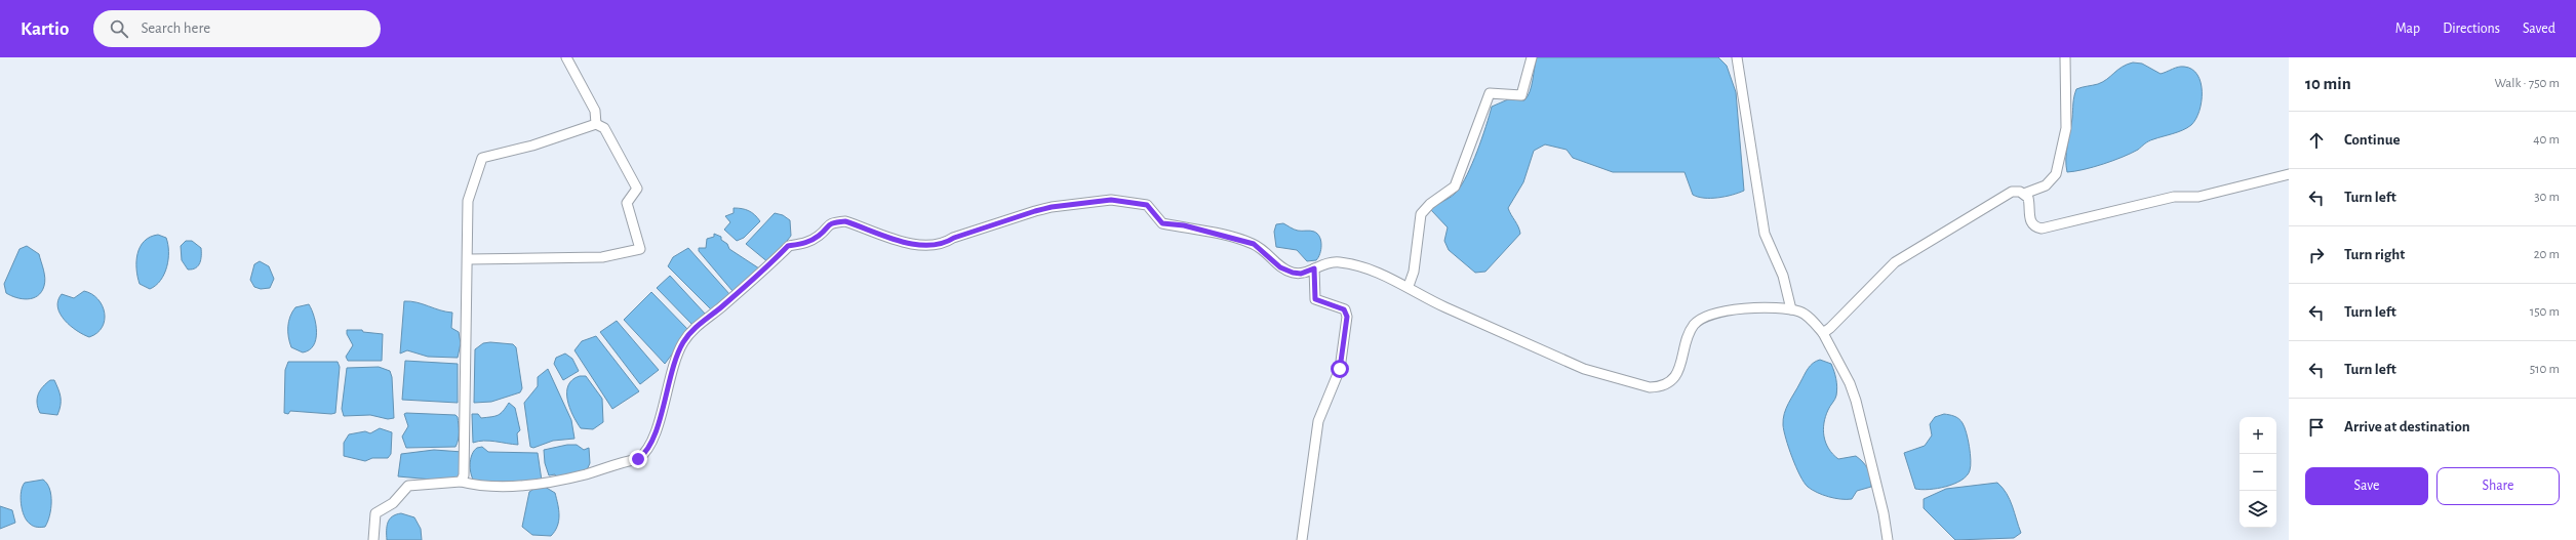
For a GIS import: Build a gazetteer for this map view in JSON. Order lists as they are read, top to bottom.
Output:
{
  "page": {
    "header": "Kartio",
    "search": "Search here",
    "nav": ["Map", "Directions", "Saved"],
    "heading": ["10 min", "Walk · 750 m"],
    "list": [
      ["Continue", "40 m"],
      ["Turn left", "30 m"],
      ["Turn right", "20 m"],
      ["Turn left", "150 m"],
      ["Turn left", "510 m"],
      "Arrive at destination"
    ],
    "map_buttons": ["+", "−"],
    "buttons": ["Save", "Share"]
  }
}
